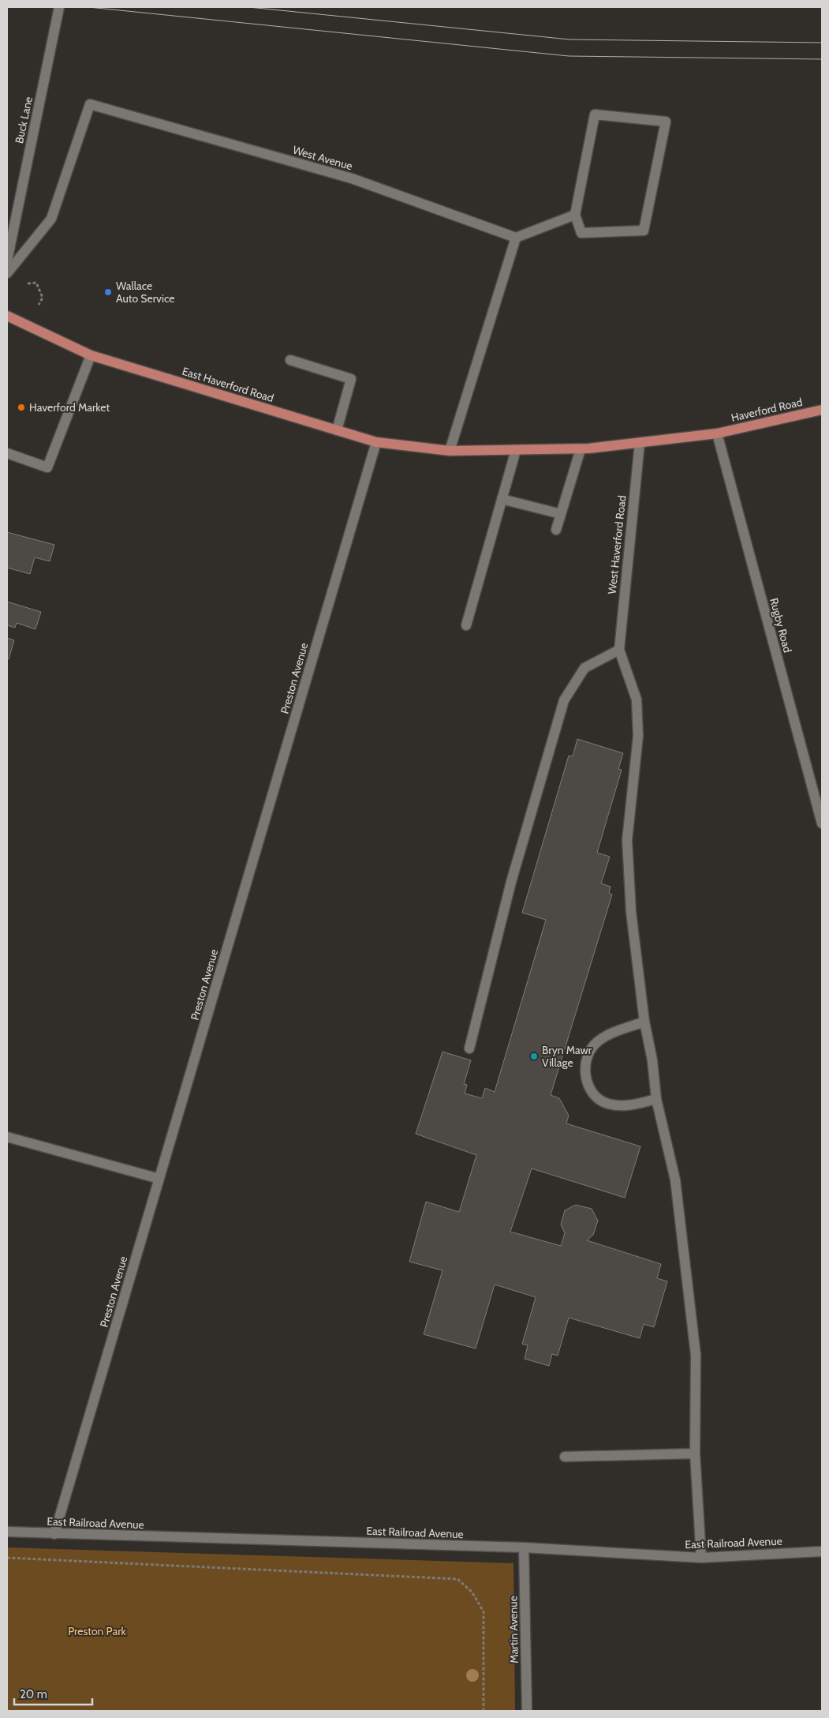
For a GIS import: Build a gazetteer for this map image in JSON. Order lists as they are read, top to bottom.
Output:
{
  "streets": {
    "main road": ["East Haverford Road", "Haverford Road"],
    "street": [
      "Buck Lane",
      "West Avenue",
      "West Haverford Road",
      "Rugby Road",
      "Preston Avenue",
      "East Railroad Avenue",
      "Martin Avenue"
    ]
  },
  "crossings": [
    ["East Haverford Road", "Preston Avenue"],
    ["Haverford Road", "Rugby Road"],
    ["Preston Avenue", "East Railroad Avenue"],
    ["East Railroad Avenue", "Martin Avenue"]
  ],
  "parks": ["Preston Park"],
  "places": ["Wallace Auto Service", "Haverford Market", "Bryn Mawr Village"],
  "scale_bar": "20 m"
}
